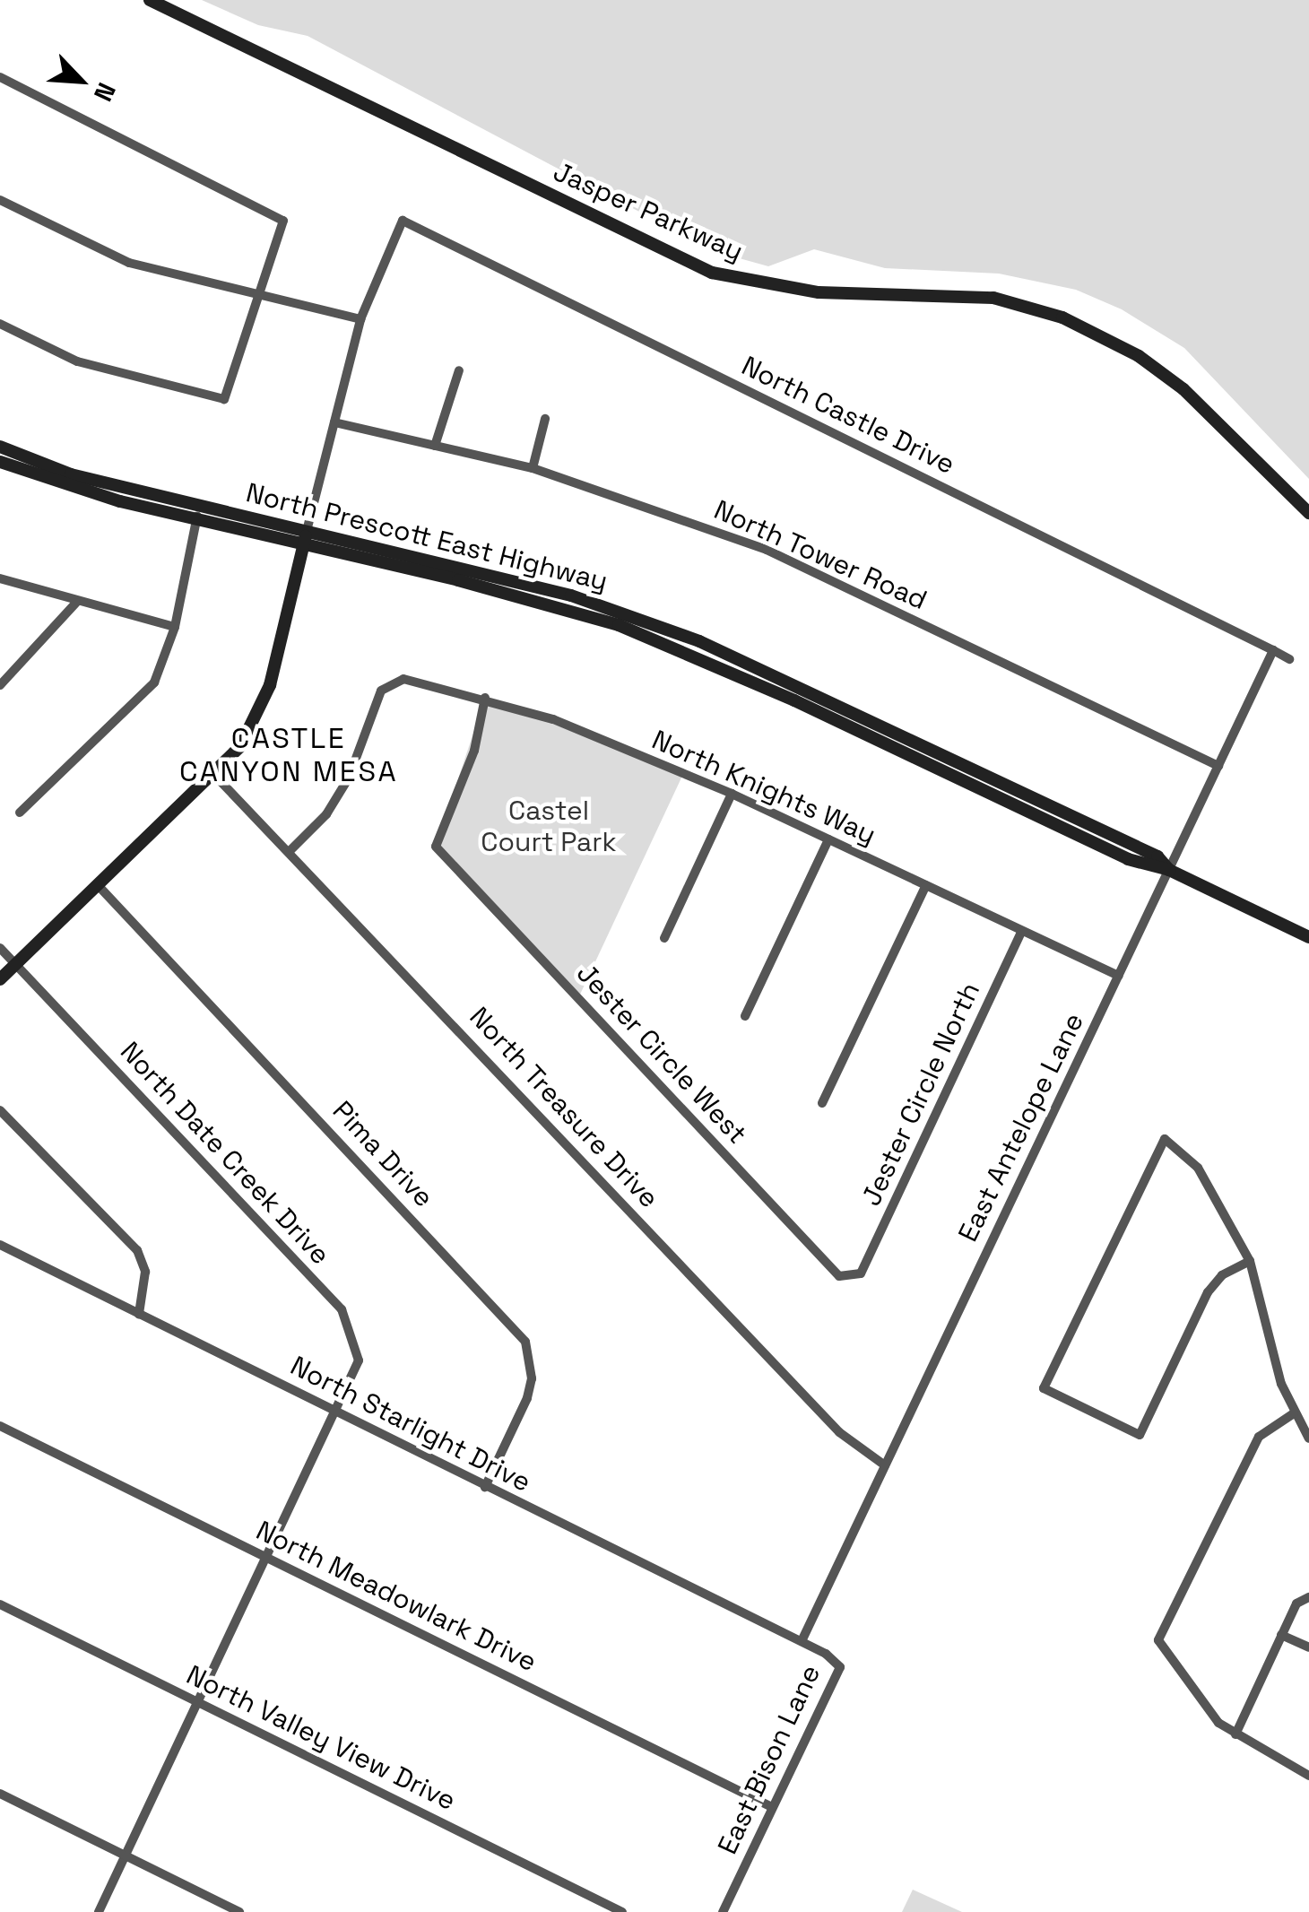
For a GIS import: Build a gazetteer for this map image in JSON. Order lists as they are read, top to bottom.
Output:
{
  "streets": {
    "street": [
      "Jasper Parkway",
      "North Castle Drive",
      "North Prescott East Highway",
      "North Tower Road",
      "North Knights Way",
      "Jester Circle West",
      "Jester Circle North",
      "North Treasure Drive",
      "East Antelope Lane",
      "North Date Creek Drive",
      "Pima Drive",
      "North Starlight Drive",
      "North Meadowlark Drive",
      "North Valley View Drive",
      "East Bison Lane"
    ]
  },
  "crossings": [
    ["North Castle Drive", "East Antelope Lane"],
    ["North Prescott East Highway", "East Antelope Lane"],
    ["North Tower Road", "East Antelope Lane"],
    ["North Knights Way", "Jester Circle West"],
    ["North Knights Way", "Jester Circle North"],
    ["North Knights Way", "North Treasure Drive"],
    ["North Knights Way", "East Antelope Lane"],
    ["Jester Circle West", "Jester Circle North"],
    ["North Treasure Drive", "East Antelope Lane"],
    ["East Antelope Lane", "North Starlight Drive"],
    ["East Antelope Lane", "East Bison Lane"],
    ["North Date Creek Drive", "North Starlight Drive"],
    ["North Date Creek Drive", "North Meadowlark Drive"],
    ["North Date Creek Drive", "North Valley View Drive"],
    ["Pima Drive", "North Starlight Drive"],
    ["North Starlight Drive", "East Bison Lane"],
    ["North Meadowlark Drive", "East Bison Lane"]
  ],
  "districts": ["CASTLE CANYON MESA"],
  "parks": ["Castel Court Park"],
  "north": "bottom right"
}
